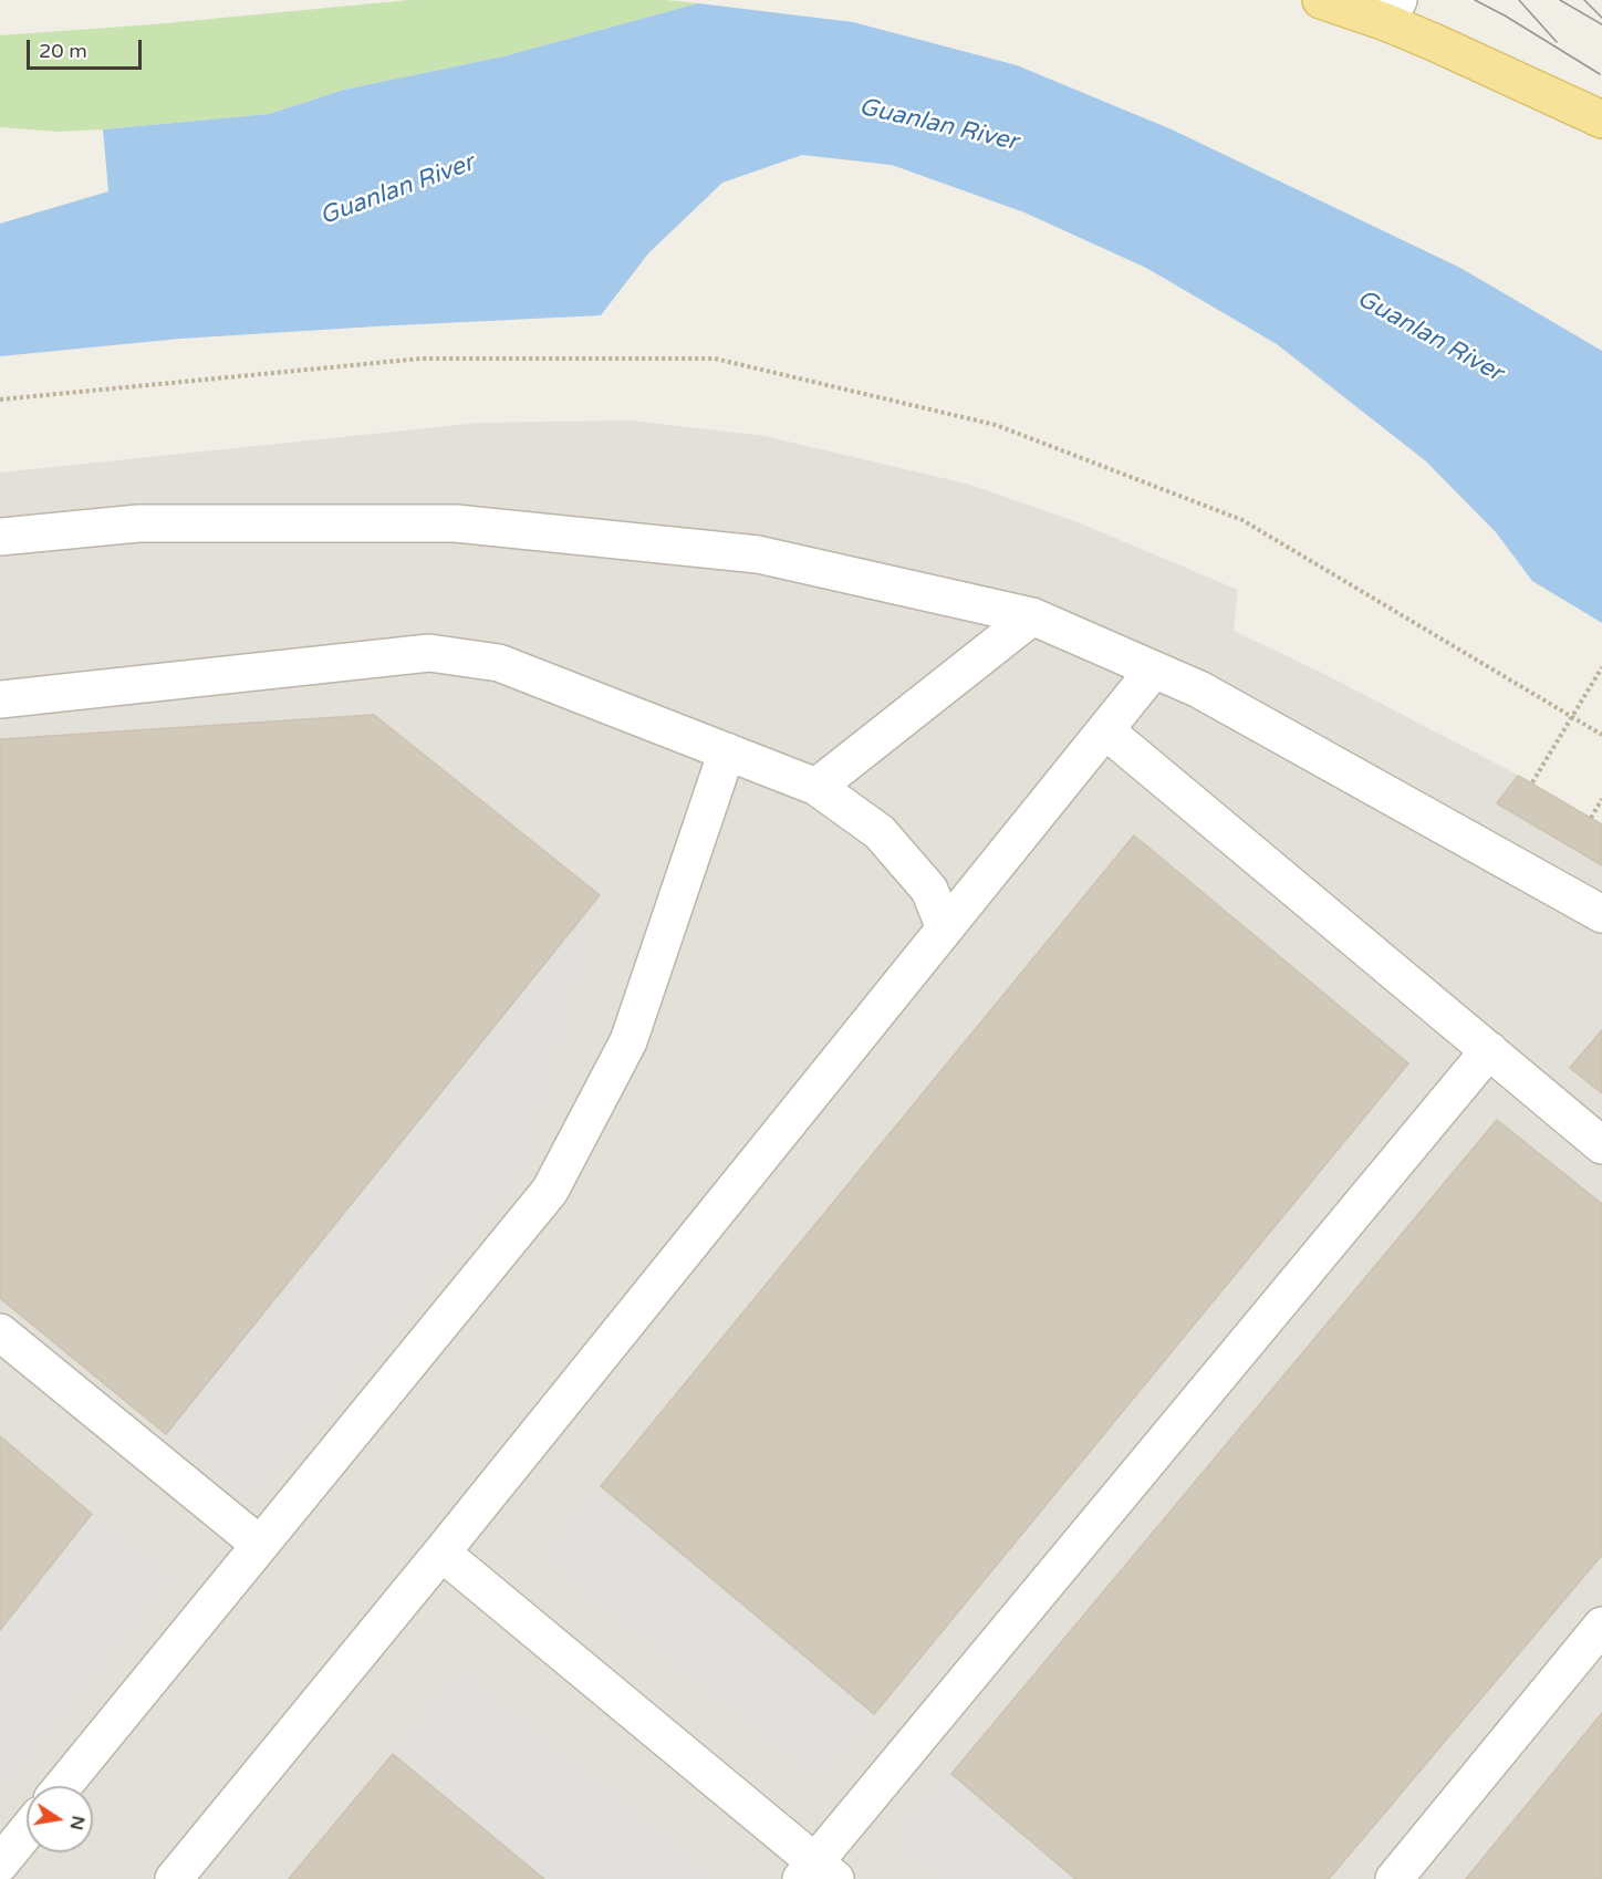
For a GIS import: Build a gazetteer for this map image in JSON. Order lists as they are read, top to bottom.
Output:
{
  "water": ["Guanlan River"],
  "scale_bar": "20 m",
  "north": "right"
}
